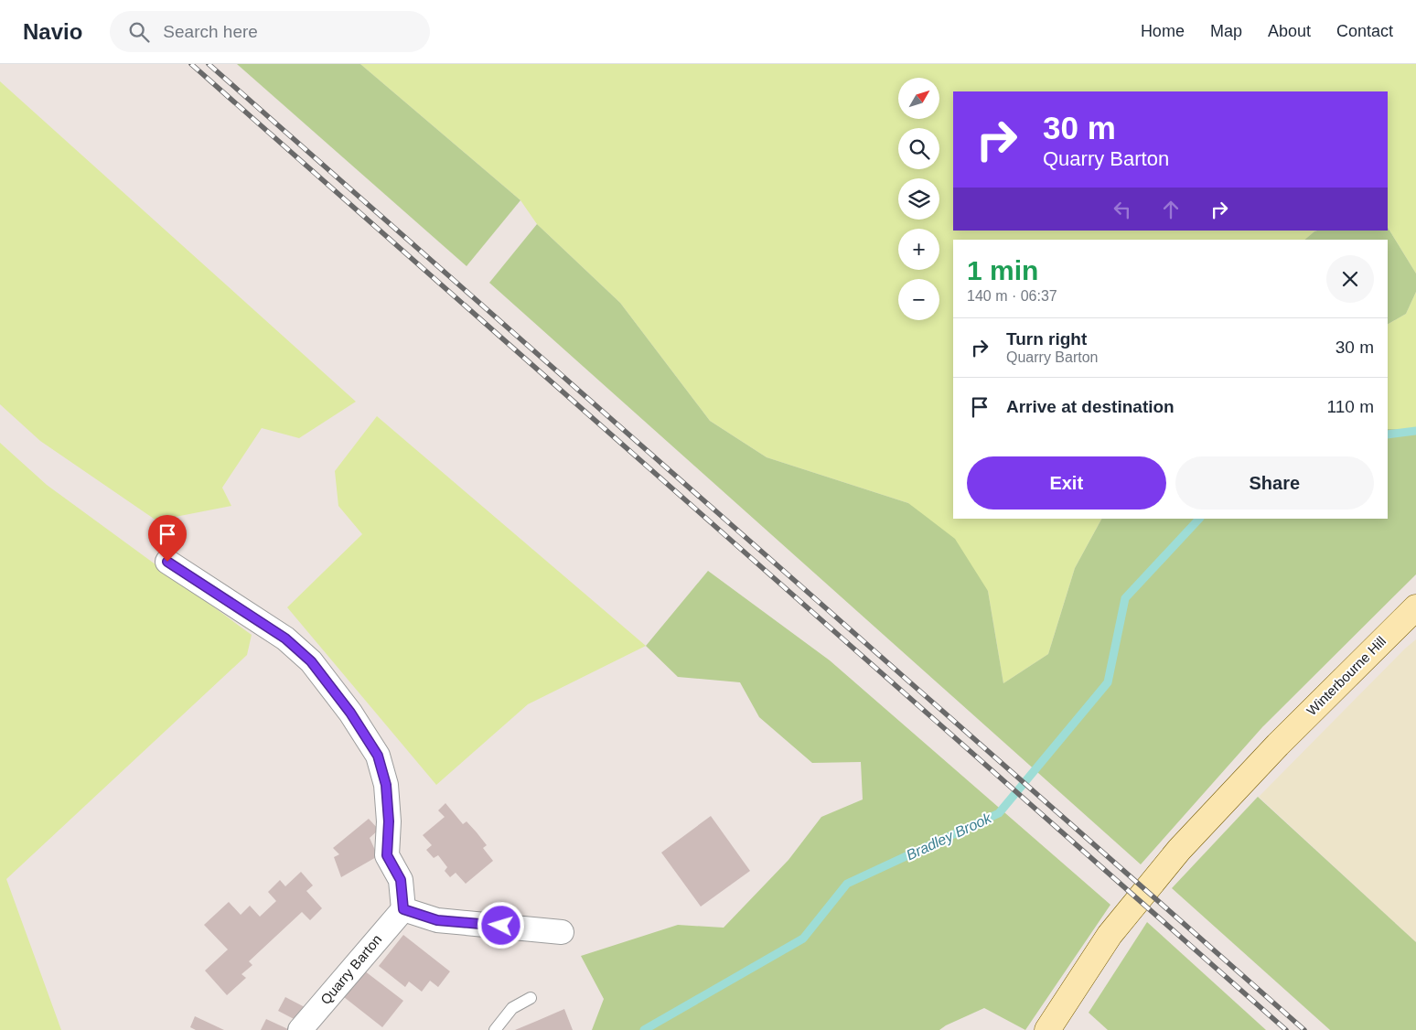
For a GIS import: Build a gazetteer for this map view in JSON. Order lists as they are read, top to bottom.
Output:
{
  "streets": {
    "main road": ["Winterbourne Hill"],
    "street": ["Quarry Barton"]
  },
  "water": ["Bradley Brook"],
  "north": "top right",
  "page": {
    "header": "Navio",
    "search": "Search here",
    "nav": [
      "Home",
      "Map",
      "About",
      "Contact"
    ],
    "map_buttons": ["+", "−"],
    "turn": ["30 m", "Quarry Barton"],
    "heading": ["1 min", "140 m · 06:37"],
    "list": [
      {
        "name": "Turn right",
        "note": "Quarry Barton",
        "value": "30 m"
      },
      {
        "name": "Arrive at destination",
        "value": "110 m"
      }
    ],
    "buttons": ["Exit", "Share"]
  }
}
